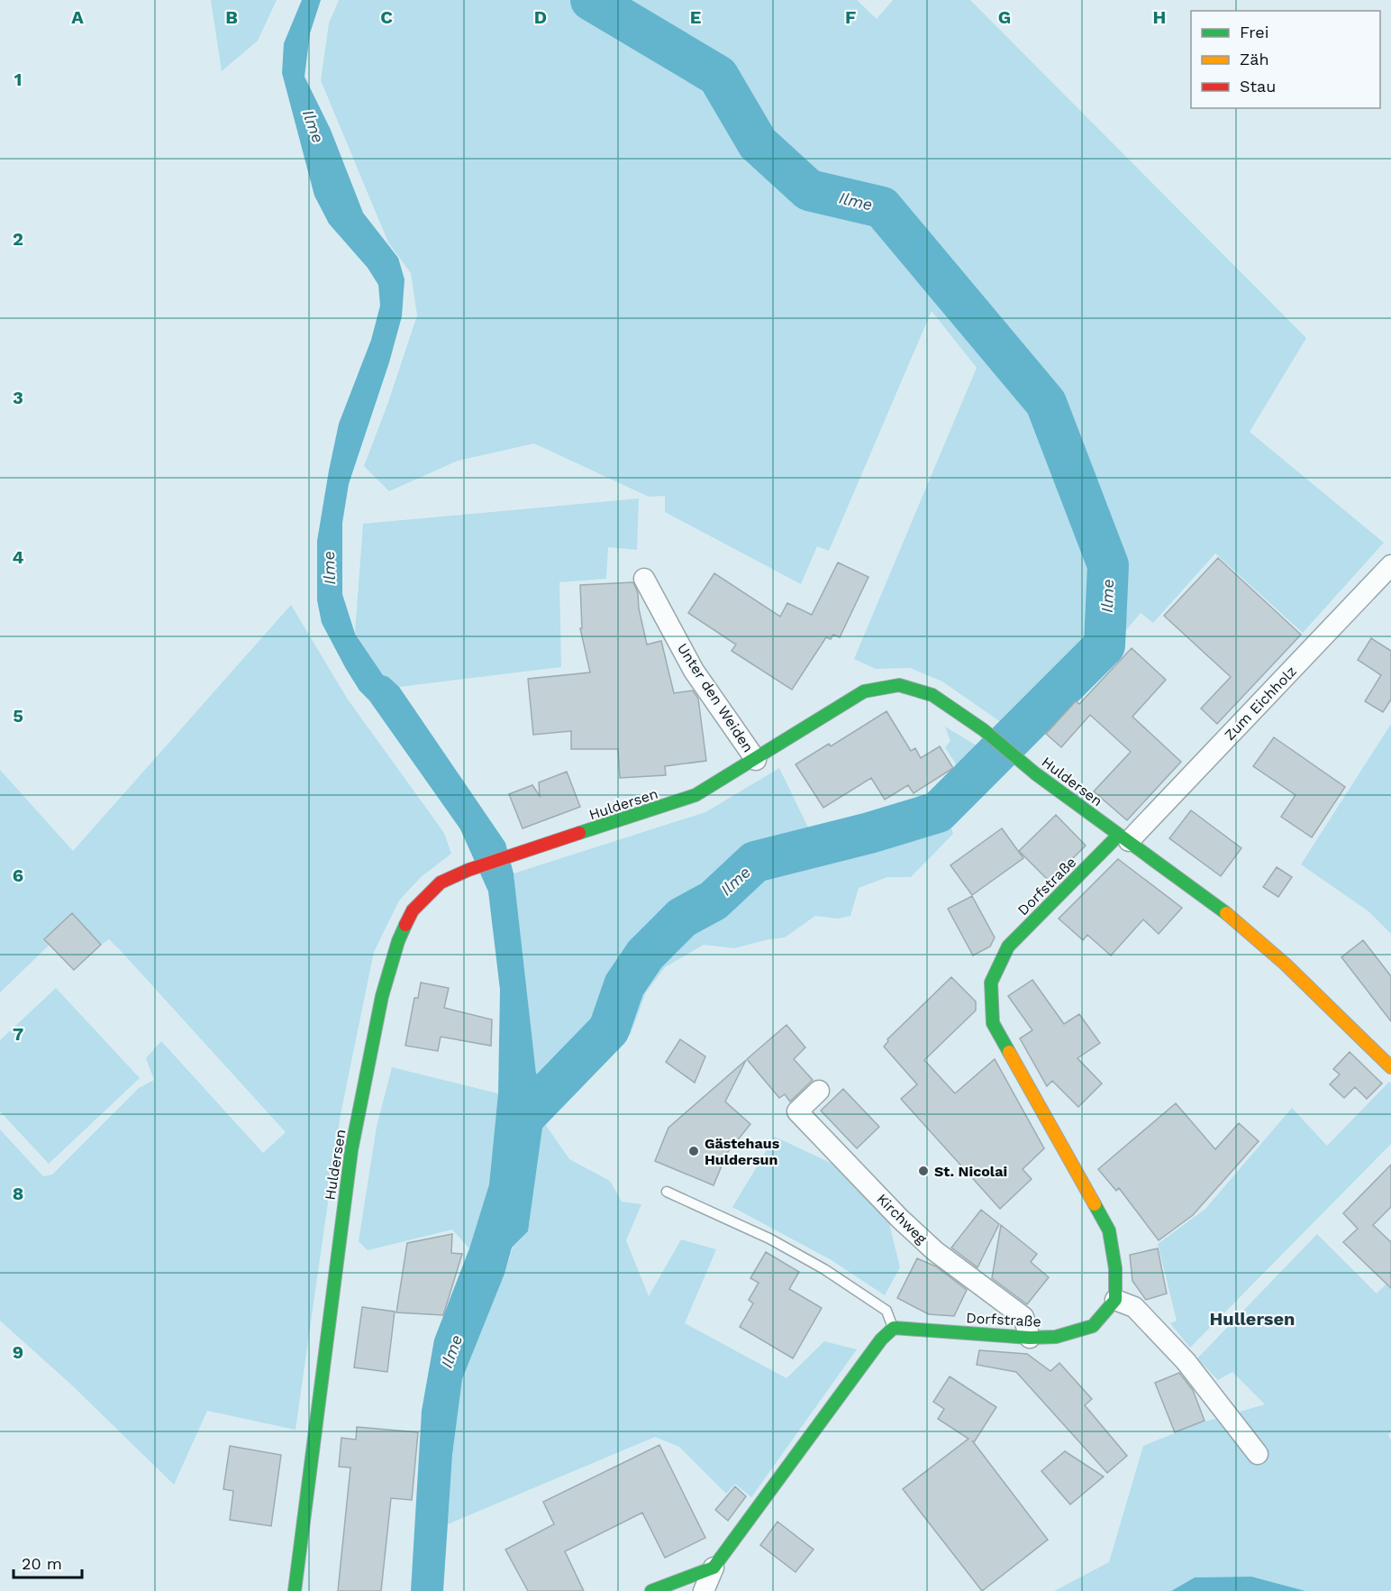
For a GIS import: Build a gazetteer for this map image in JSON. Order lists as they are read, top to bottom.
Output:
{
  "streets": {
    "street": [
      "Unter den Weiden",
      "Zum Eichholz",
      "Huldersen",
      "Dorfstraße",
      "Kirchweg"
    ]
  },
  "crossings": [
    ["Unter den Weiden", "Huldersen"],
    ["Zum Eichholz", "Huldersen"],
    ["Zum Eichholz", "Dorfstraße"],
    ["Huldersen", "Dorfstraße"],
    ["Dorfstraße", "Kirchweg"]
  ],
  "districts": ["Hullersen"],
  "water": ["Ilme"],
  "places": ["Gästehaus Huldersun", "St. Nicolai"],
  "legend": ["Frei", "Zäh", "Stau"],
  "scale_bar": "20 m",
  "grid": {
    "columns": [
      "A",
      "B",
      "C",
      "D",
      "E",
      "F",
      "G",
      "H"
    ],
    "rows": [
      "1",
      "2",
      "3",
      "4",
      "5",
      "6",
      "7",
      "8",
      "9"
    ]
  }
}
